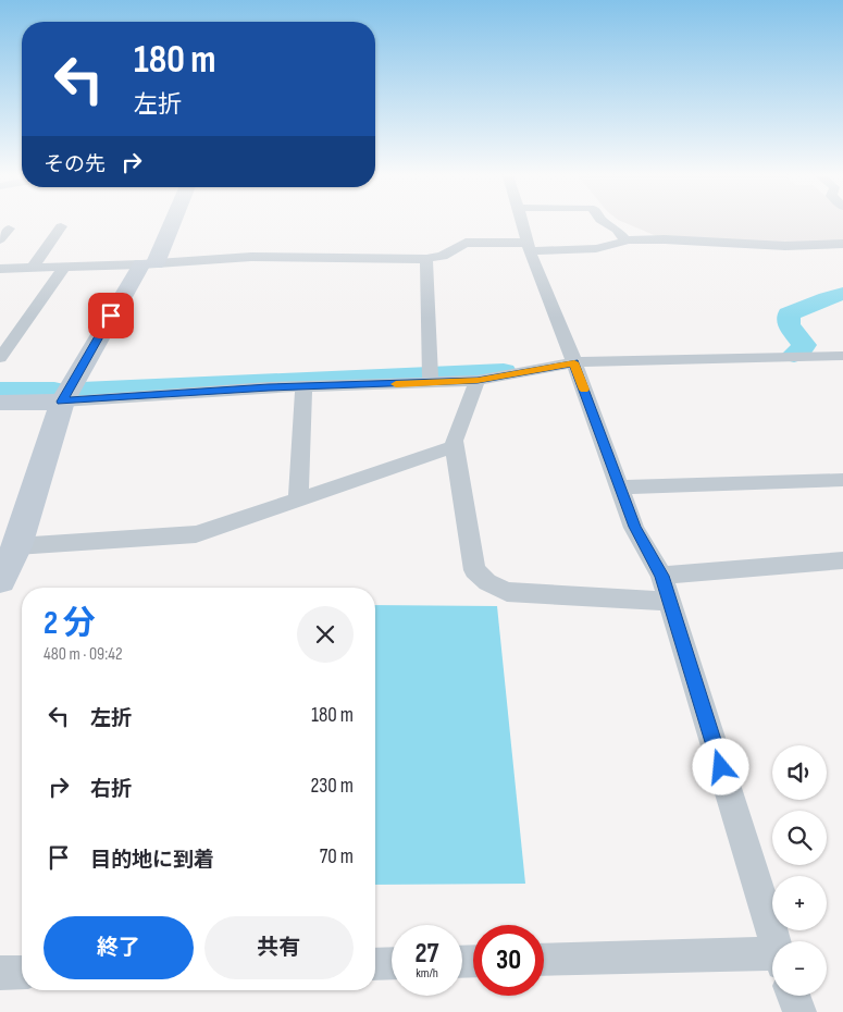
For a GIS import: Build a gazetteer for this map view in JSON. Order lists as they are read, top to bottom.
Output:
{
  "page": {
    "turn": ["180 m", "左折"],
    "then": "その先",
    "heading": ["2 分", "480 m · 09:42"],
    "list": [
      {
        "name": "左折",
        "value": "180 m"
      },
      {
        "name": "右折",
        "value": "230 m"
      },
      {
        "name": "目的地に到着",
        "value": "70 m"
      }
    ],
    "map_buttons": ["+", "−"],
    "buttons": ["終了", "共有"],
    "speed": "27 km/h",
    "limit": "30"
  }
}
